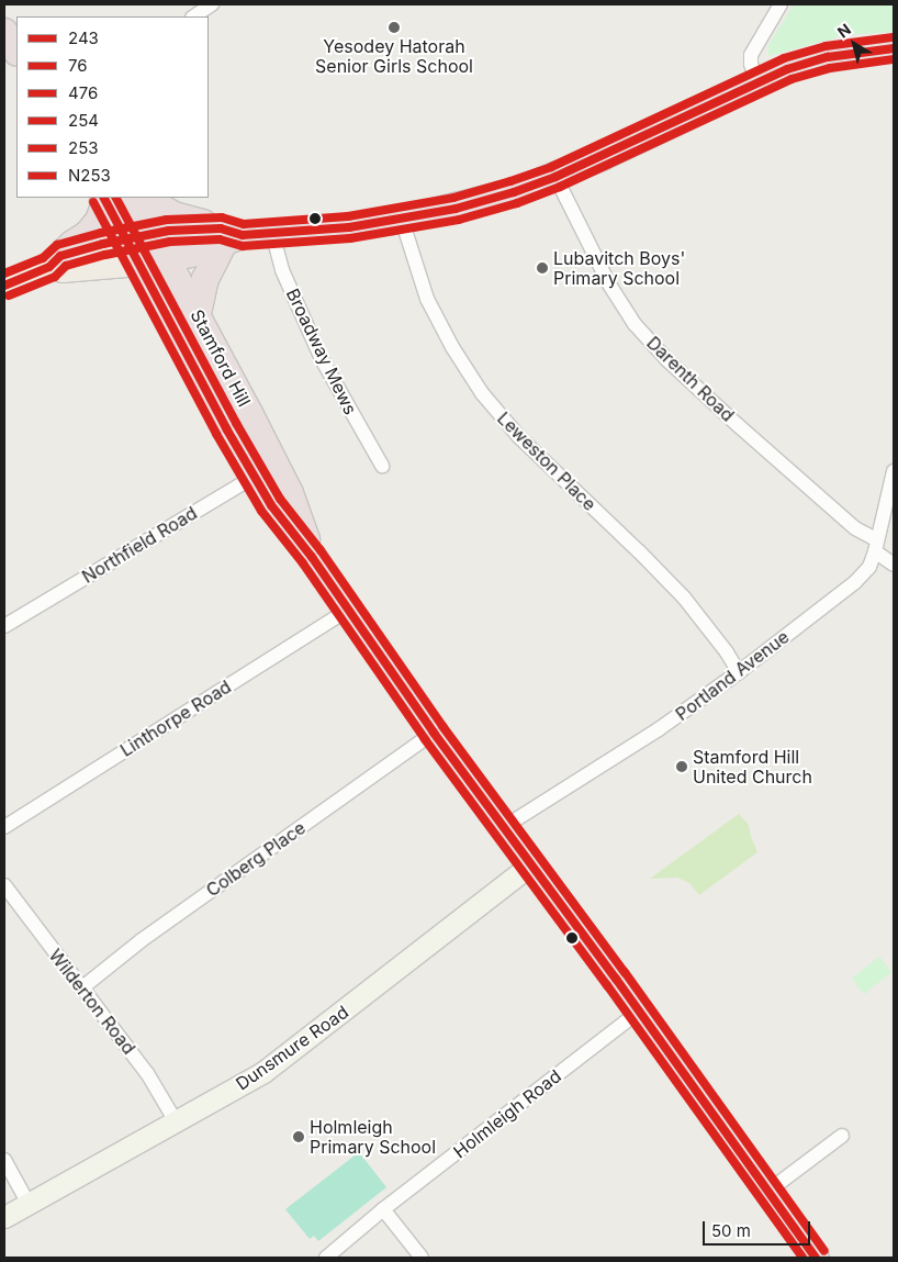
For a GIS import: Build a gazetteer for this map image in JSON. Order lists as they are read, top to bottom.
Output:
{
  "streets": {
    "highway": ["Stamford Hill"],
    "street": [
      "Broadway Mews",
      "Darenth Road",
      "Leweston Place",
      "Northfield Road",
      "Portland Avenue",
      "Linthorpe Road",
      "Colberg Place",
      "Wilderton Road",
      "Dunsmure Road",
      "Holmleigh Road"
    ]
  },
  "crossings": [
    ["Stamford Hill", "Northfield Road"],
    ["Stamford Hill", "Portland Avenue"],
    ["Stamford Hill", "Linthorpe Road"],
    ["Stamford Hill", "Colberg Place"],
    ["Stamford Hill", "Dunsmure Road"],
    ["Stamford Hill", "Holmleigh Road"],
    ["Darenth Road", "Portland Avenue"],
    ["Leweston Place", "Portland Avenue"],
    ["Colberg Place", "Wilderton Road"],
    ["Wilderton Road", "Dunsmure Road"]
  ],
  "places": [
    "Yesodey Hatorah Senior Girls School",
    "Lubavitch Boys' Primary School",
    "Stamford Hill United Church",
    "Holmleigh Primary School"
  ],
  "lines": [
    "transit line N253",
    "transit line 254",
    "transit line 253",
    "transit line 243",
    "transit line 476",
    "transit line 76"
  ],
  "legend": [
    "243",
    "76",
    "476",
    "254",
    "253",
    "N253"
  ],
  "scale_bar": "50 m",
  "north": "top left"
}
